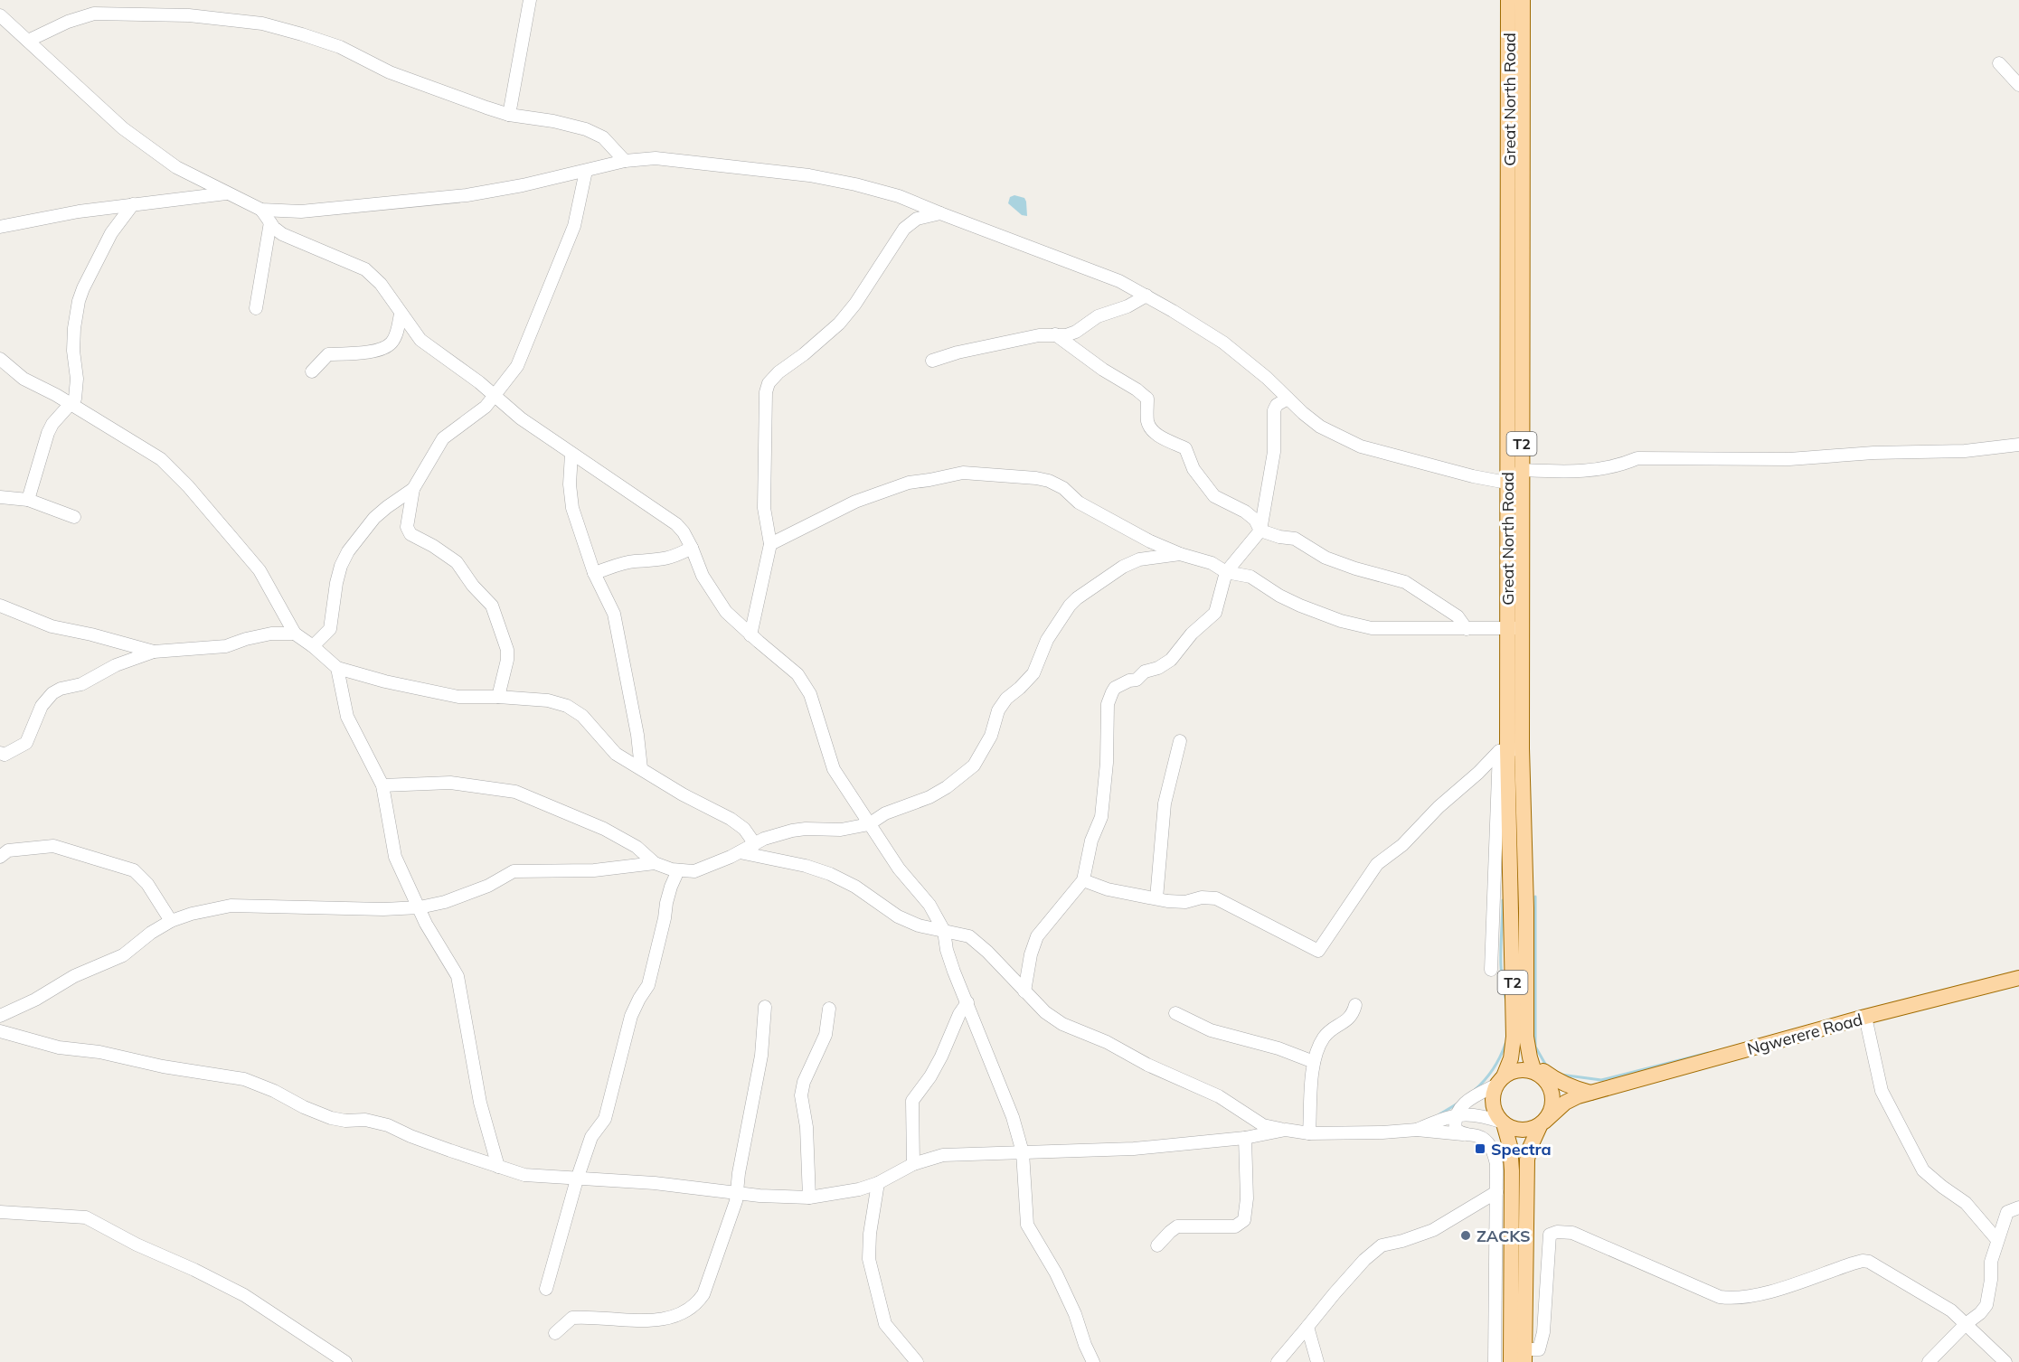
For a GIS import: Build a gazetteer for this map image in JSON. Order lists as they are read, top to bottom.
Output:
{
  "streets": {
    "main road": ["Great North Road", "T2", "Ngwerere Road"]
  },
  "crossings": [
    ["Great North Road", "Ngwerere Road"]
  ],
  "places": {
    "transit": ["Spectra"],
    "other": ["ZACKS"]
  }
}
